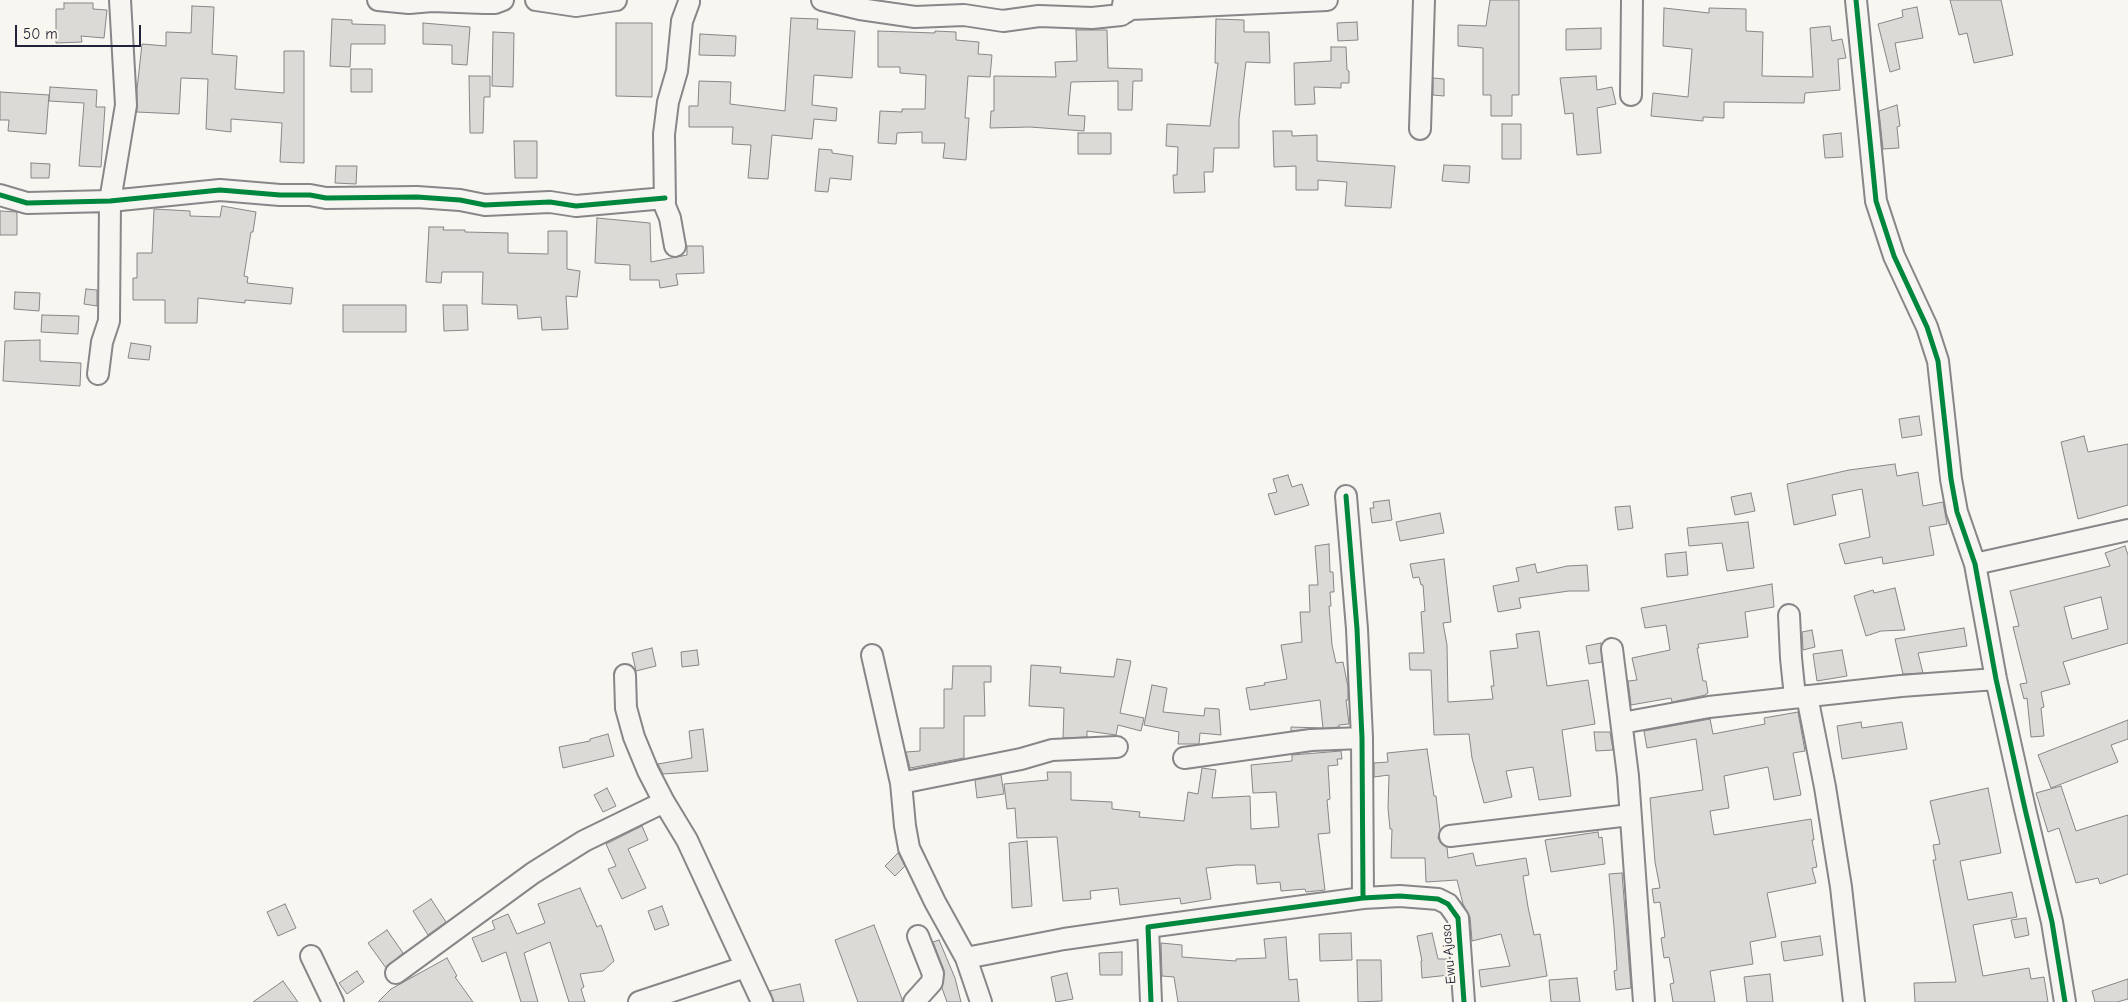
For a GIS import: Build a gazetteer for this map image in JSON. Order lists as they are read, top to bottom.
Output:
{
  "streets": {
    "street": ["Ewu Ajasa"]
  },
  "scale_bar": "50 m"
}
